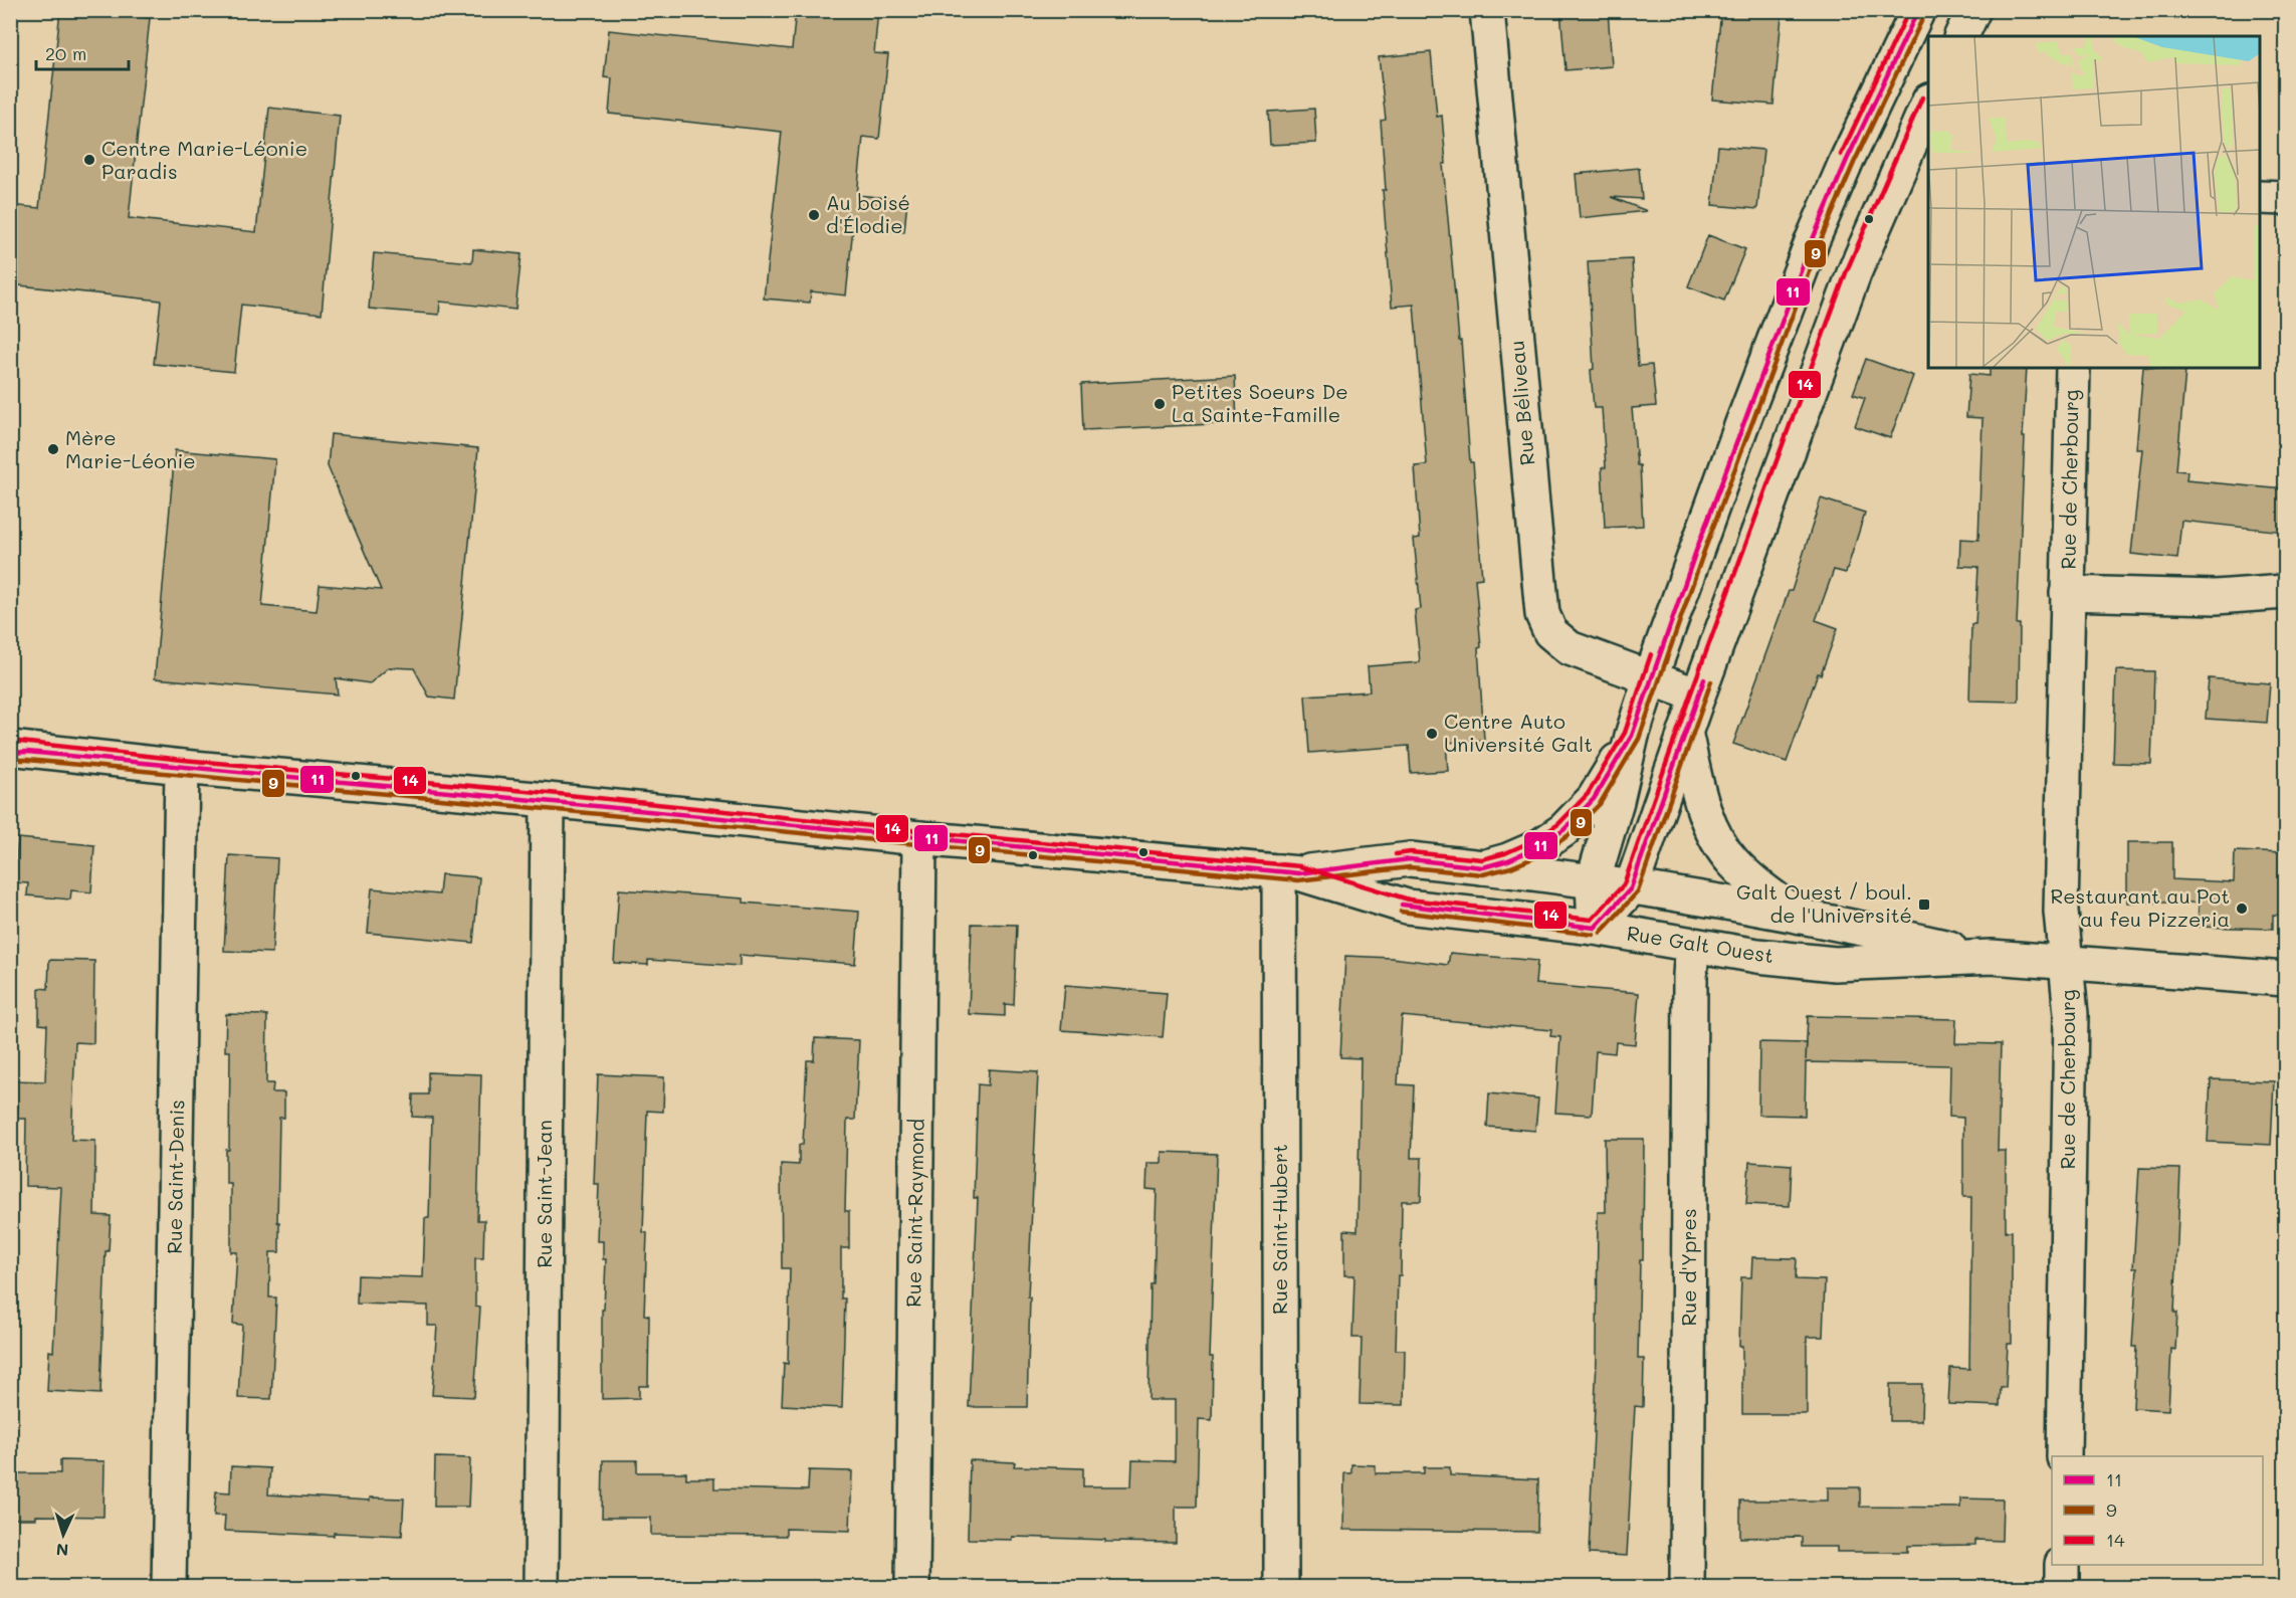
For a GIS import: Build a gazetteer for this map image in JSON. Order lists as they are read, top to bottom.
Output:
{
  "streets": {
    "street": [
      "Rue Béliveau",
      "Rue de Cherbourg",
      "Rue Galt Ouest",
      "Rue Saint-Denis",
      "Rue Saint-Jean",
      "Rue Saint-Raymond",
      "Rue Saint-Hubert",
      "Rue d'Ypres"
    ]
  },
  "crossings": [
    ["Rue de Cherbourg", "Rue Galt Ouest"],
    ["Rue Galt Ouest", "Rue Saint-Denis"],
    ["Rue Galt Ouest", "Rue Saint-Jean"],
    ["Rue Galt Ouest", "Rue Saint-Raymond"],
    ["Rue Galt Ouest", "Rue Saint-Hubert"],
    ["Rue Galt Ouest", "Rue d'Ypres"]
  ],
  "places": {
    "other": [
      "Centre Marie-Léonie Paradis",
      "Au boisé d'Élodie",
      "Petites Soeurs De La Sainte-Famille",
      "Mère Marie-Léonie",
      "Centre Auto Université Galt",
      "Restaurant au Pot au feu Pizzeria"
    ],
    "transit": ["Galt Ouest / boul. de l'Université"]
  },
  "lines": ["transit line 11", "transit line 14", "transit line 9"],
  "legend": ["11", "9", "14"],
  "scale_bar": "20 m",
  "north": "bottom"
}
